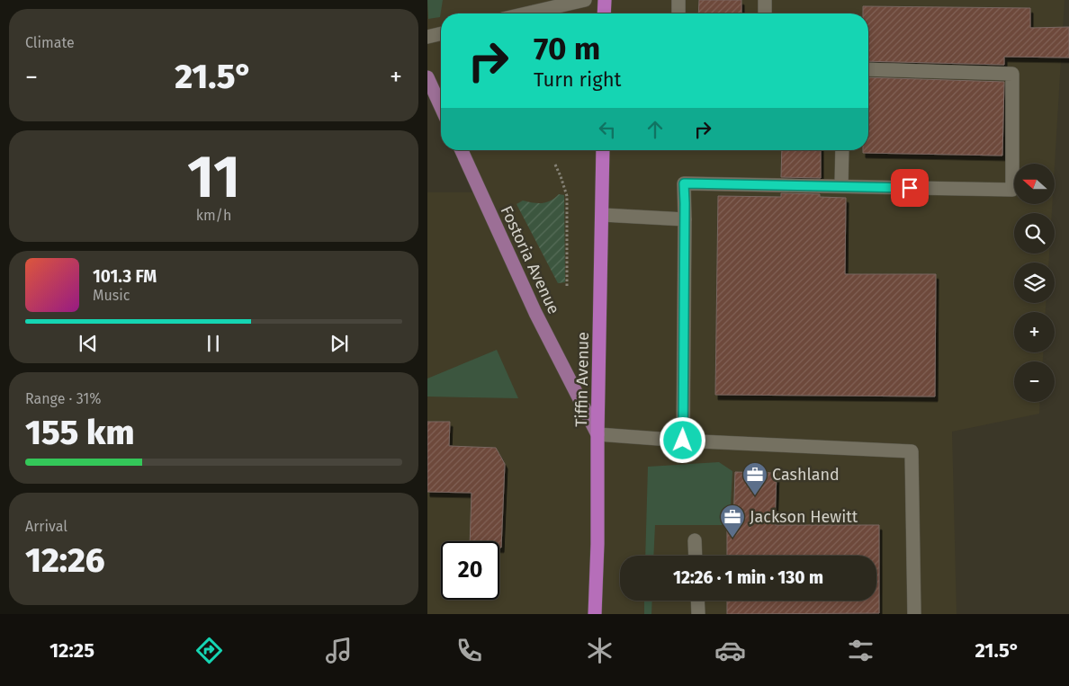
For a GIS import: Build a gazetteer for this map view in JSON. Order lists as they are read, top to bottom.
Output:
{
  "streets": {
    "highway": ["Tiffin Avenue"],
    "main road": ["Fostoria Avenue"]
  },
  "crossings": [
    ["Fostoria Avenue", "Tiffin Avenue"]
  ],
  "places": {
    "office": ["Cashland", "Jackson Hewitt"]
  },
  "north": "left",
  "page": {
    "tile": [
      "Climate",
      ["11", "km/h"],
      ["Range · 31%", "155 km"],
      ["Arrival", "12:26"]
    ],
    "turn": ["70 m", "Turn right"],
    "heat": ["−", "21.5°", "+"],
    "map_buttons": ["+", "−"],
    "song": ["101.3 FM", "Music"],
    "limit": "20",
    "trip": "12:26 · 1 min · 130 m",
    "tabs": ["12:25", "21.5°"]
  }
}
